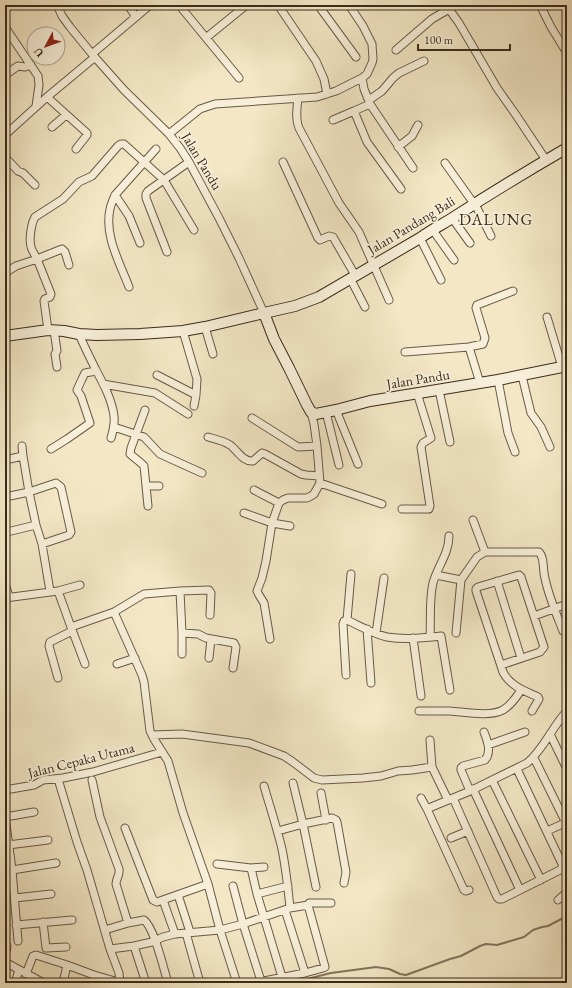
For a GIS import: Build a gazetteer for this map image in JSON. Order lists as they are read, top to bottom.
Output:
{
  "streets": {
    "main road": ["Jalan Pandu", "Jalan Pandang Bali"],
    "street": ["Jalan Cepaka Utama"]
  },
  "crossings": [
    ["Jalan Pandu", "Jalan Pandang Bali"]
  ],
  "districts": ["DALUNG"],
  "scale_bar": "100 m",
  "north": "bottom left"
}
